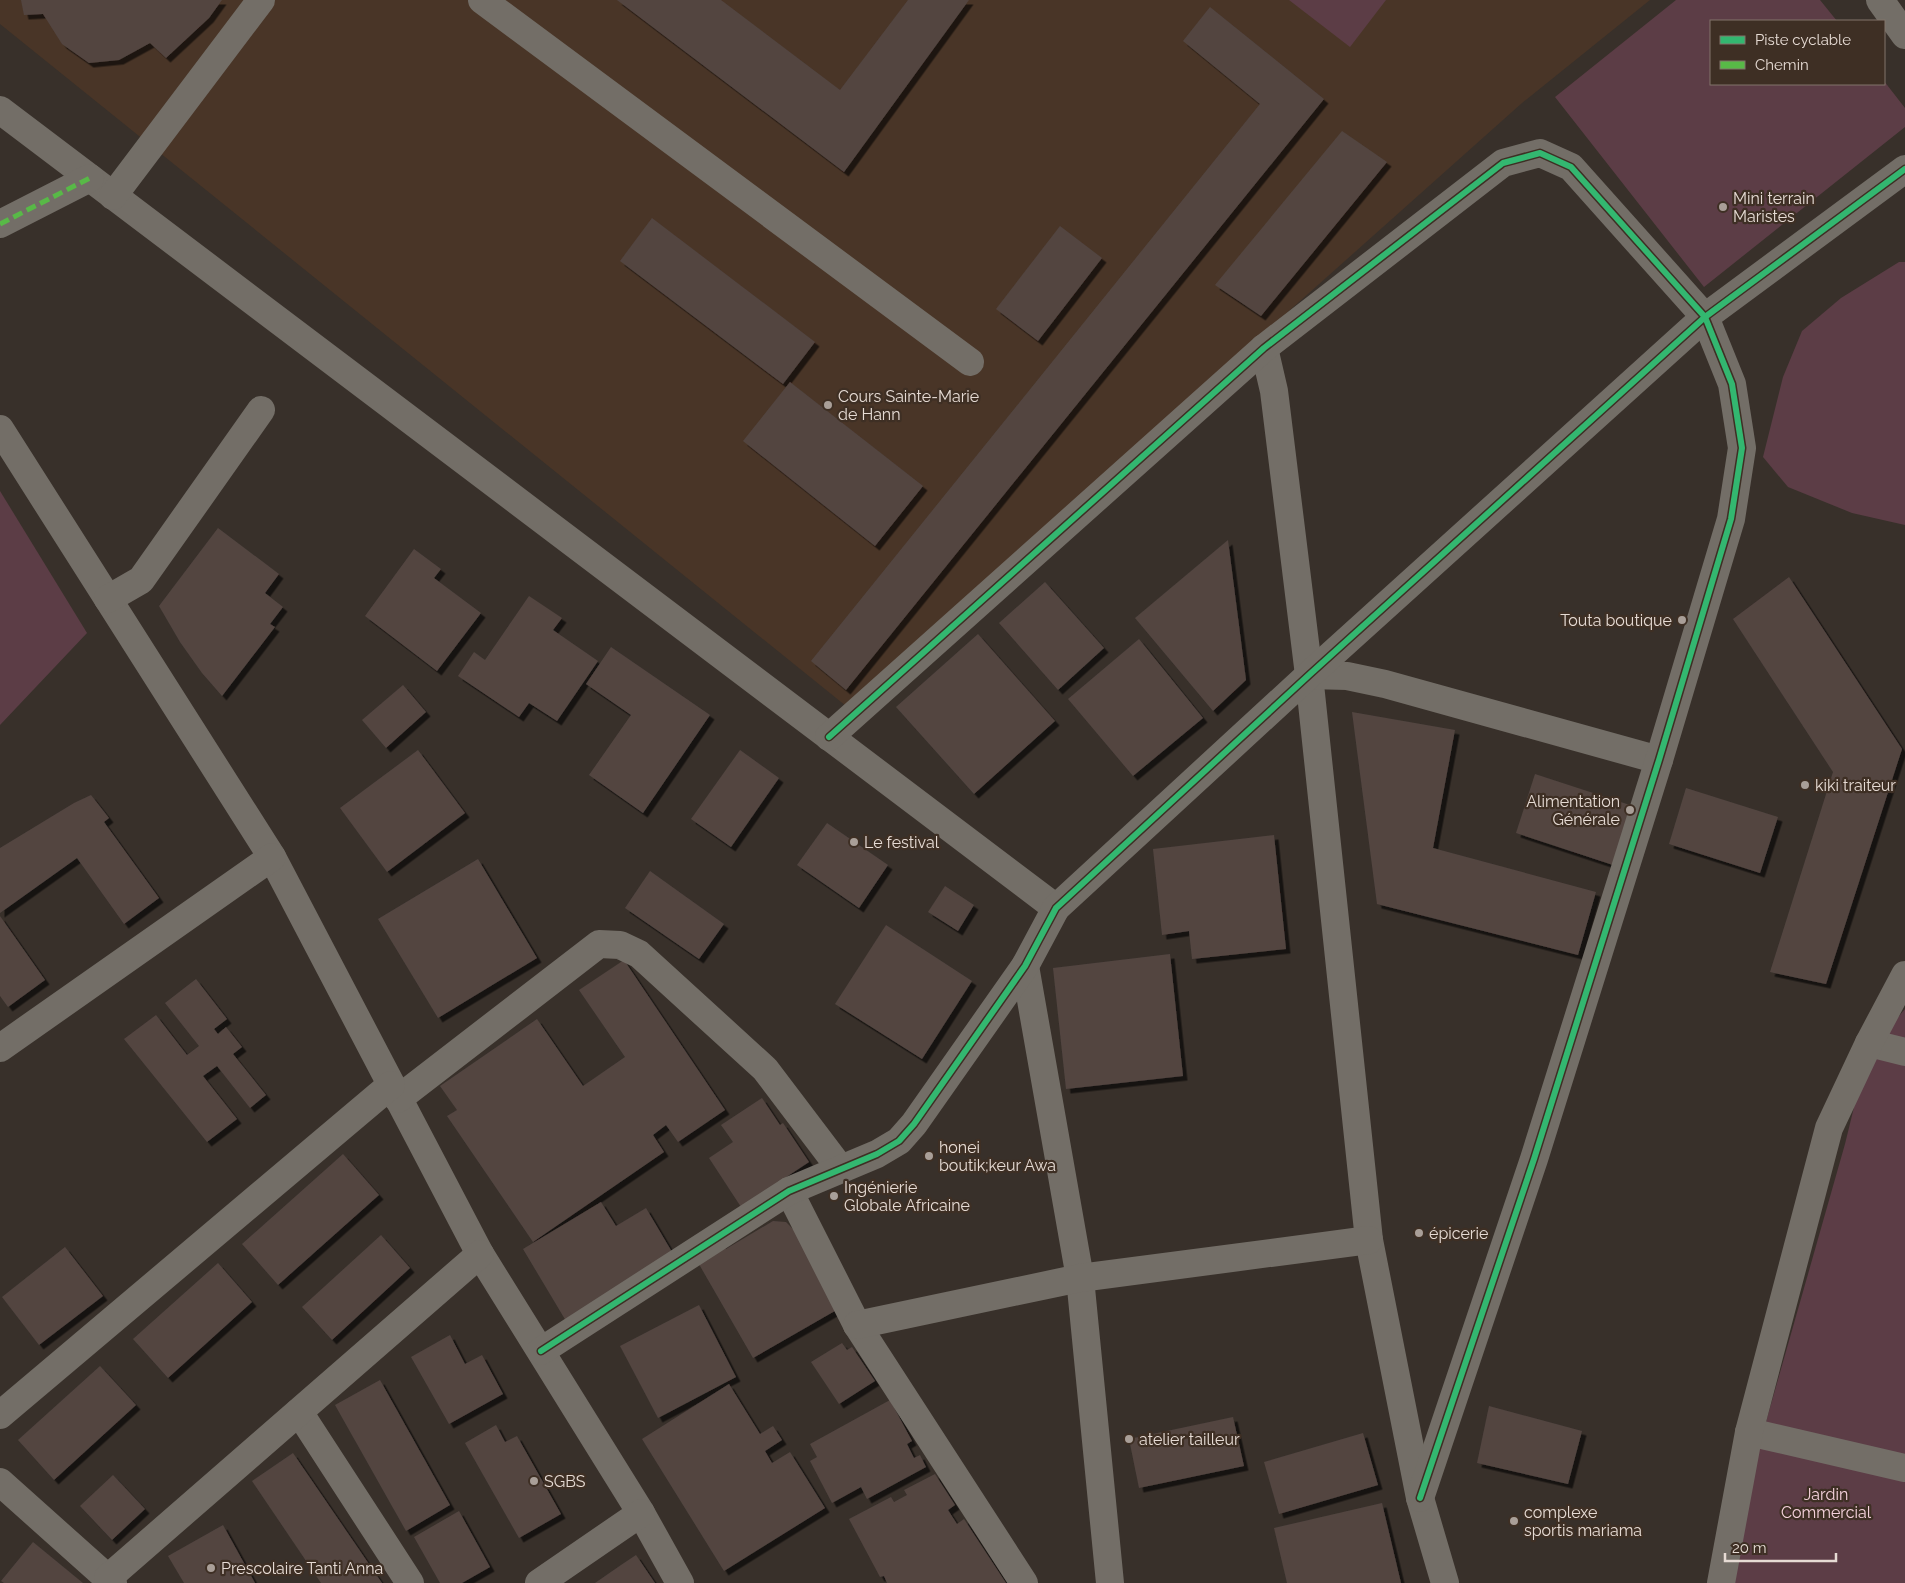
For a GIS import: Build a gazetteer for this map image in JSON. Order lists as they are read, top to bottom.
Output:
{
  "parks": ["Jardin Commercial"],
  "places": [
    "Mini terrain Maristes",
    "Cours Sainte-Marie de Hann",
    "Touta boutique",
    "kiki traiteur",
    "Alimentation Générale",
    "Le festival",
    "honei boutik;keur Awa",
    "Ingénierie Globale Africaine",
    "épicerie",
    "atelier tailleur",
    "SGBS",
    "complexe sportis mariama",
    "Prescolaire Tanti Anna"
  ],
  "legend": ["Piste cyclable", "Chemin"],
  "scale_bar": "20 m"
}
